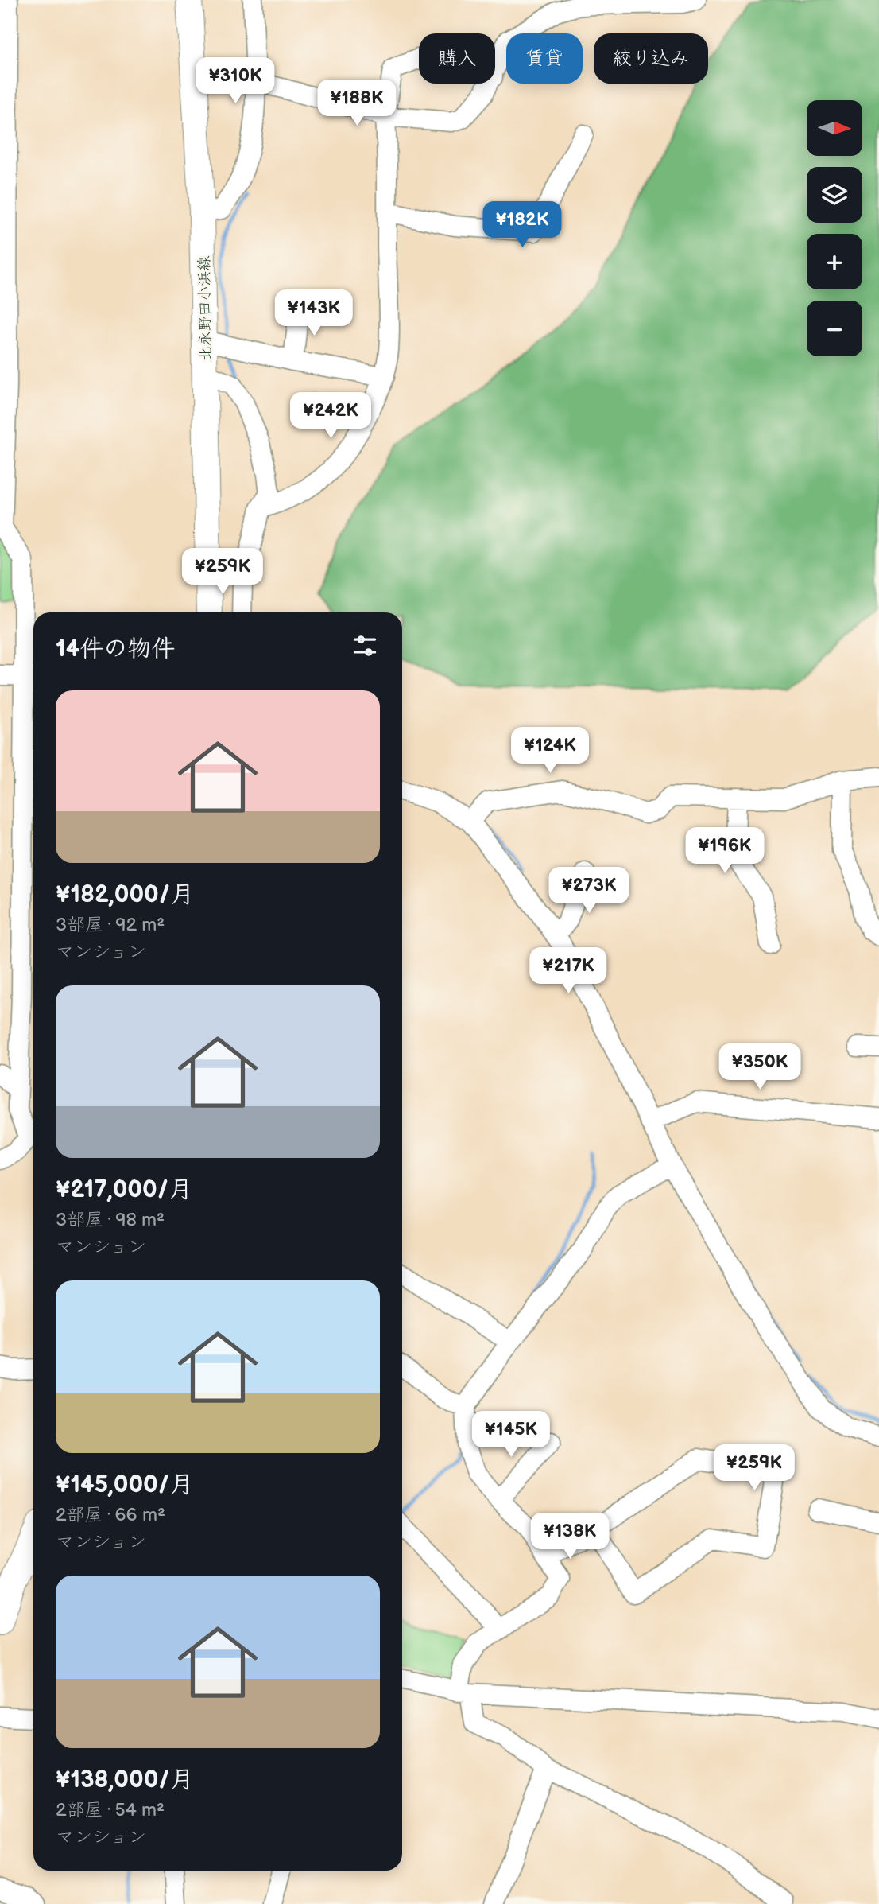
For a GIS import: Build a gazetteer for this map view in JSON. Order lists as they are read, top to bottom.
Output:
{
  "streets": {
    "main road": ["北永野田小浜線"]
  },
  "north": "right",
  "page": {
    "chip": ["購入", "賃貸", "絞り込み"],
    "price": [
      "¥310K",
      "¥188K",
      "¥182K",
      "¥143K",
      "¥242K",
      "¥259K",
      "¥124K",
      "¥196K",
      "¥273K",
      "¥217K",
      "¥350K",
      "¥145K",
      "¥259K",
      "¥138K"
    ],
    "map_buttons": ["+", "−"],
    "heading": "14件の物件",
    "list": [
      {
        "name": "¥182,000/月",
        "note": "3部屋 · 92 m² · マンション"
      },
      {
        "name": "¥217,000/月",
        "note": "3部屋 · 98 m² · マンション"
      },
      {
        "name": "¥145,000/月",
        "note": "2部屋 · 66 m² · マンション"
      },
      {
        "name": "¥138,000/月",
        "note": "2部屋 · 54 m² · マンション"
      }
    ]
  }
}
